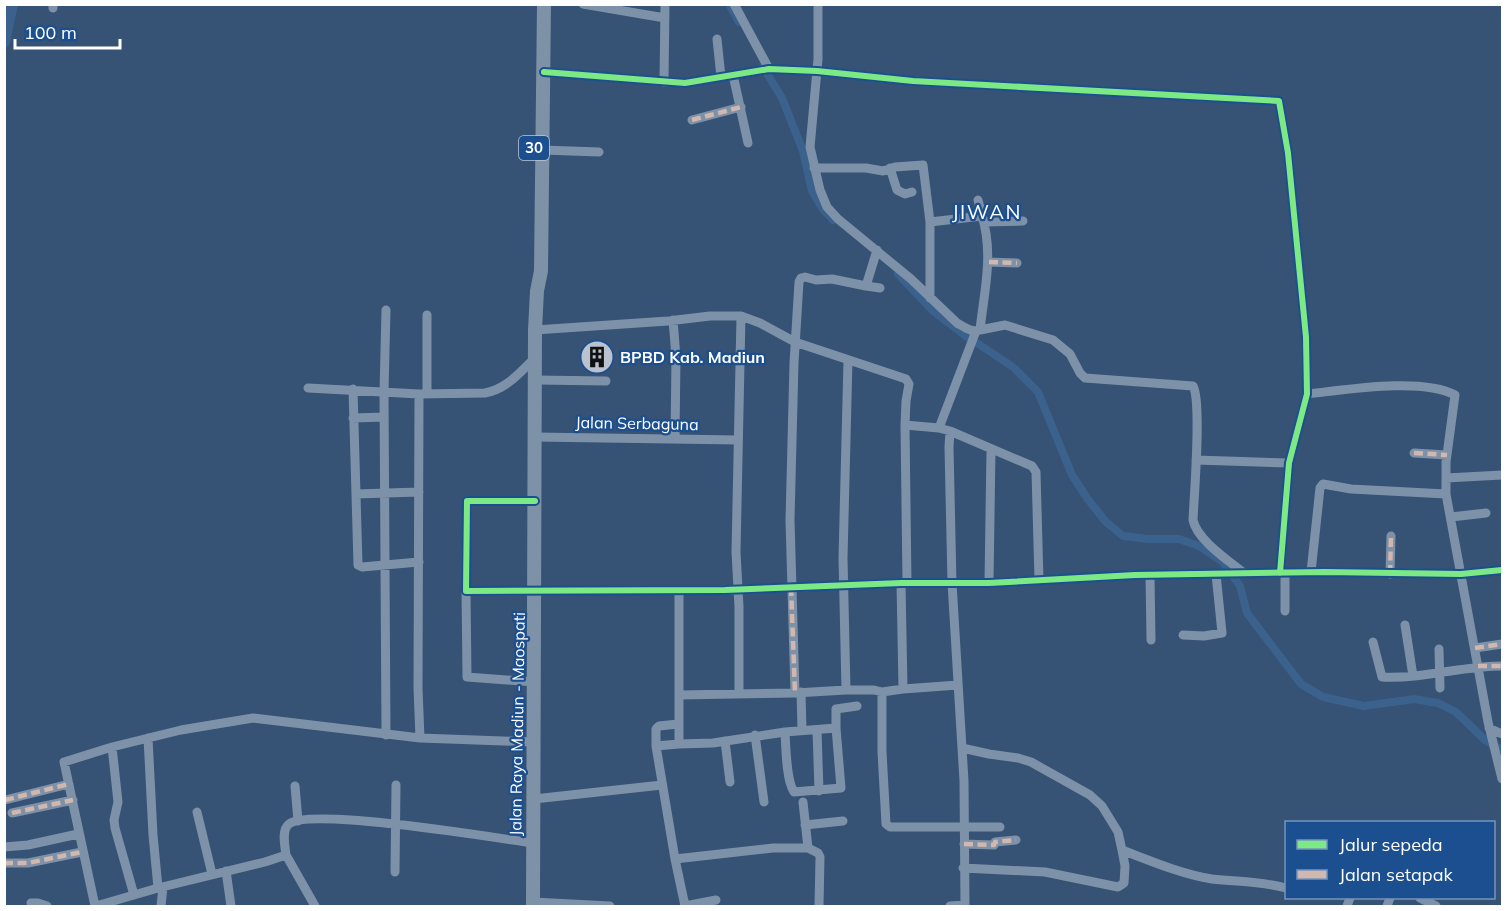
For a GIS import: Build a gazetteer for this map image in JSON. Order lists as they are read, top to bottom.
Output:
{
  "streets": {
    "highway": ["30", "Jalan Raya Madiun - Maospati"],
    "street": ["Jalan Serbaguna"]
  },
  "crossings": [
    ["Jalan Serbaguna", "Jalan Raya Madiun - Maospati"]
  ],
  "districts": ["JIWAN"],
  "places": {
    "building": ["BPBD Kab. Madiun"]
  },
  "legend": ["Jalur sepeda", "Jalan setapak"],
  "scale_bar": "100 m"
}
